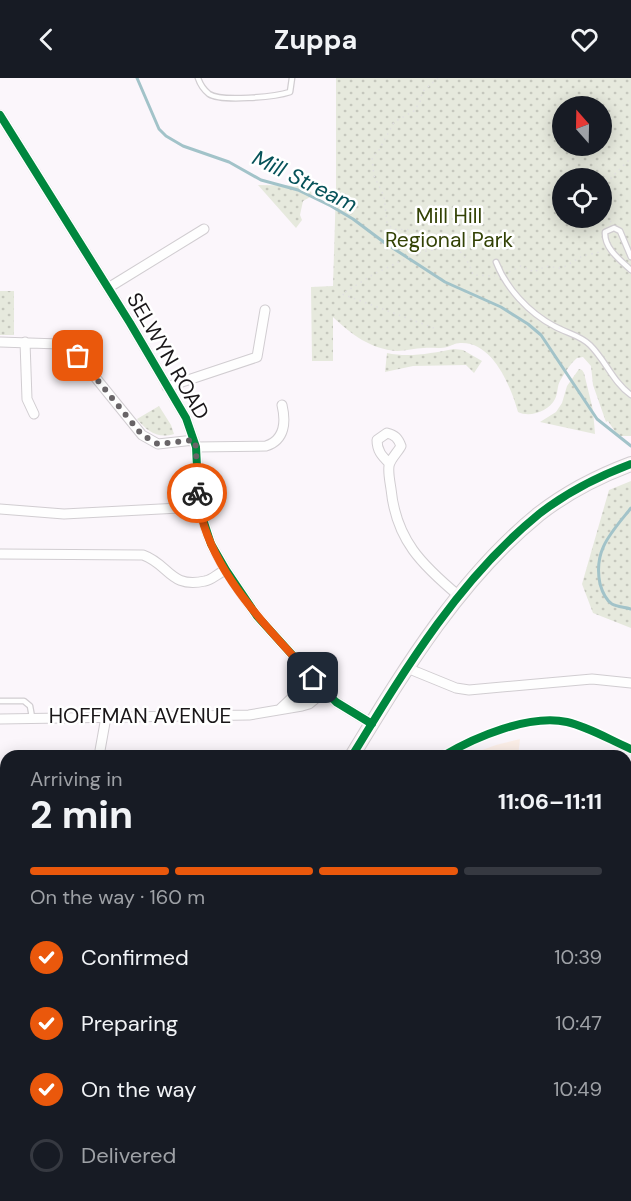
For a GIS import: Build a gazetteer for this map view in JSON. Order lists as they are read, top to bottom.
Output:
{
  "streets": {
    "street": ["SELWYN ROAD", "HOFFMAN AVENUE"]
  },
  "crossings": [
    ["SELWYN ROAD", "HOFFMAN AVENUE"]
  ],
  "water": ["Mill Stream"],
  "parks": ["Mill Hill Regional Park"],
  "north": "top",
  "page": {
    "header": "Zuppa",
    "heading": ["2 min", "Arriving in", "11:06–11:11"],
    "bar": "On the way · 160 m",
    "list": [
      ["Confirmed", "10:39"],
      ["Preparing", "10:47"],
      ["On the way", "10:49"],
      "Delivered"
    ]
  }
}
